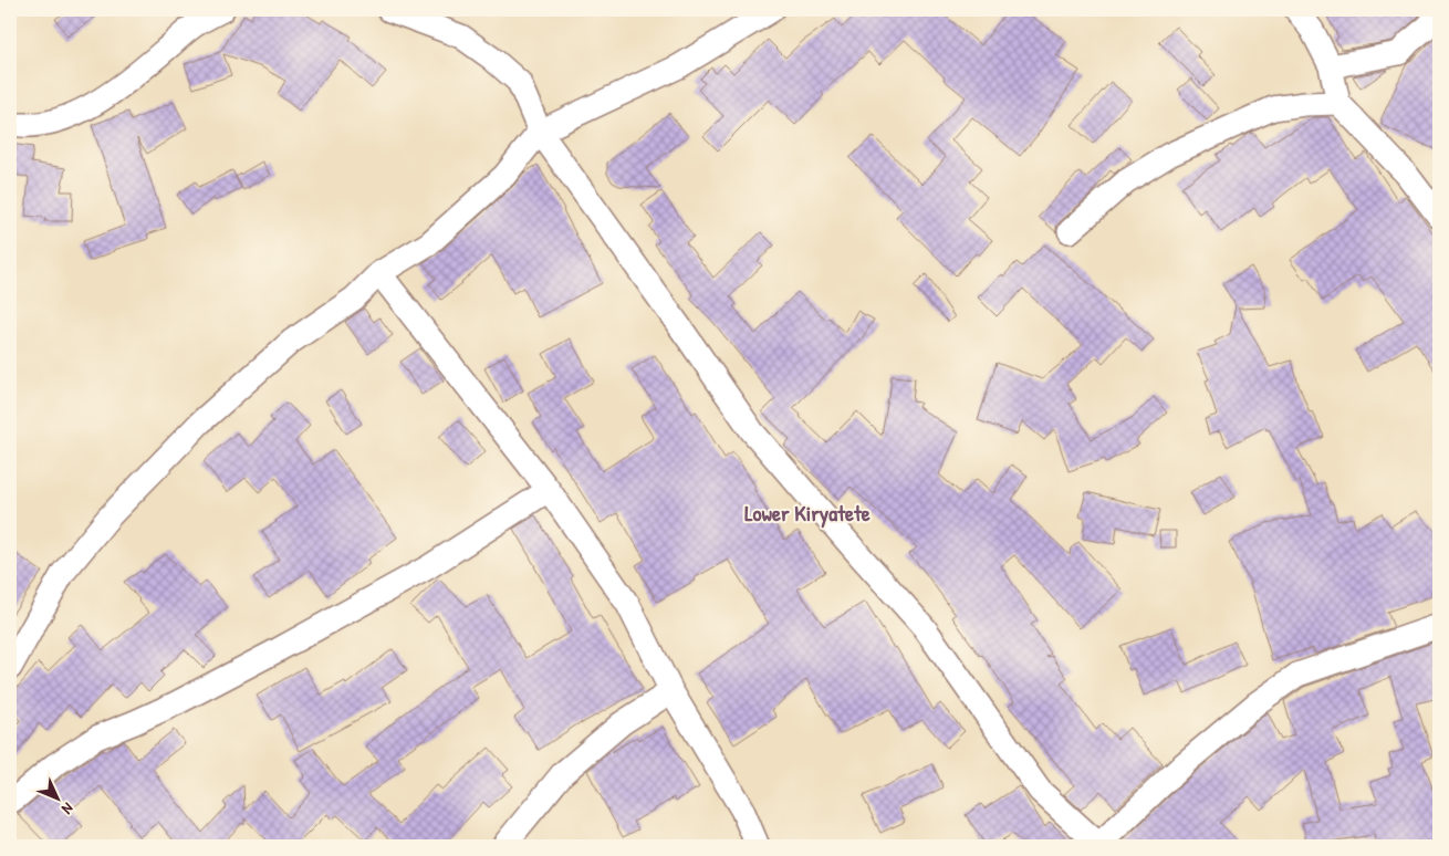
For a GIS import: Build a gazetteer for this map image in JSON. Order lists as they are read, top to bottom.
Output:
{
  "districts": ["Lower Kiryatete"],
  "north": "bottom right"
}
